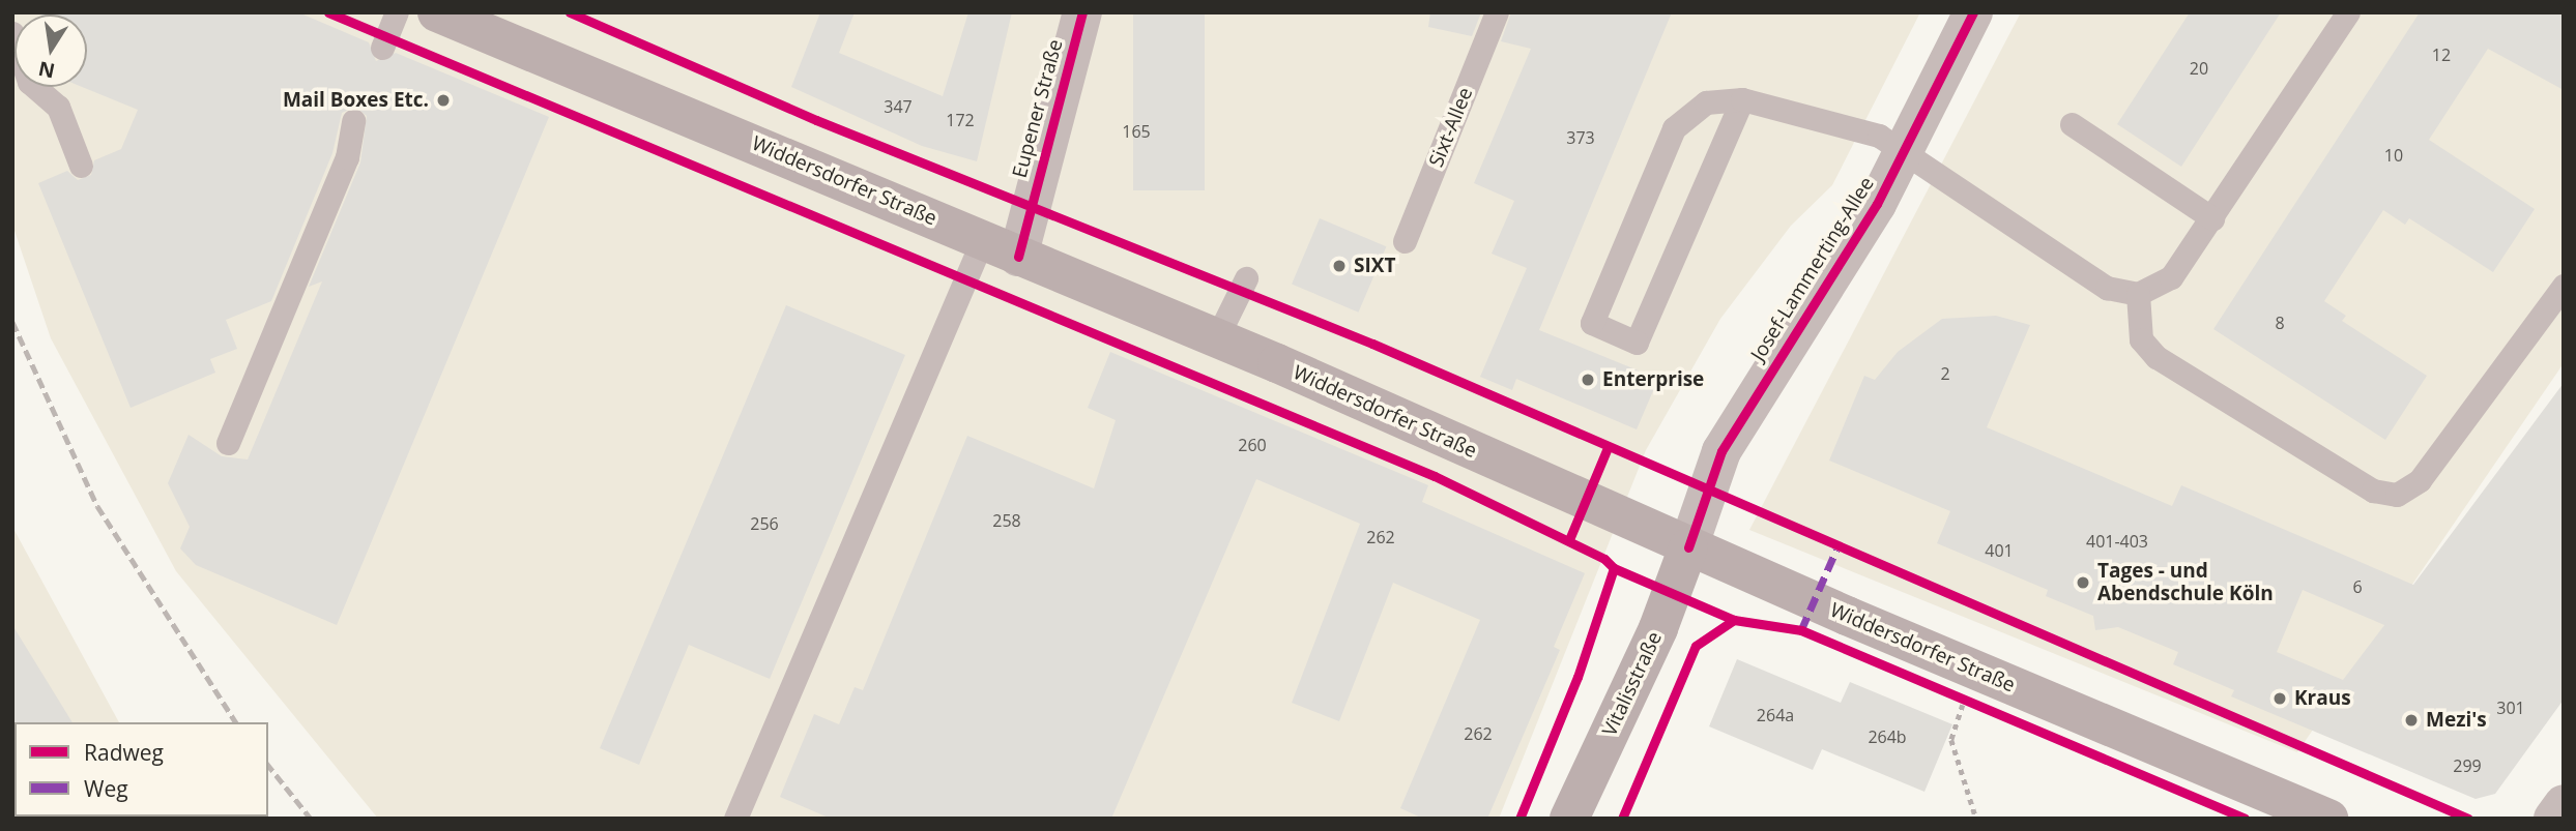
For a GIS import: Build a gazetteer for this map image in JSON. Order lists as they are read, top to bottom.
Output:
{
  "streets": {
    "main road": ["Widdersdorfer Straße", "Vitalisstraße"],
    "street": ["Eupener Straße", "Josef-Lammerting-Allee"],
    "lane": ["Sixt-Allee"]
  },
  "crossings": [
    ["Eupener Straße", "Widdersdorfer Straße"],
    ["Widdersdorfer Straße", "Josef-Lammerting-Allee"],
    ["Widdersdorfer Straße", "Vitalisstraße"],
    ["Josef-Lammerting-Allee", "Vitalisstraße"]
  ],
  "places": [
    "Mail Boxes Etc.",
    "SIXT",
    "Enterprise",
    "Tages - und Abendschule Köln",
    "Kraus",
    "Mezi's"
  ],
  "house_numbers": [
    "12",
    "20",
    "347",
    "172",
    "165",
    "373",
    "10",
    "8",
    "2",
    "260",
    "258",
    "256",
    "262",
    "401-403",
    "401",
    "6",
    "301",
    "264a",
    "262",
    "264b",
    "299"
  ],
  "legend": ["Radweg", "Weg"],
  "north": "bottom"
}
